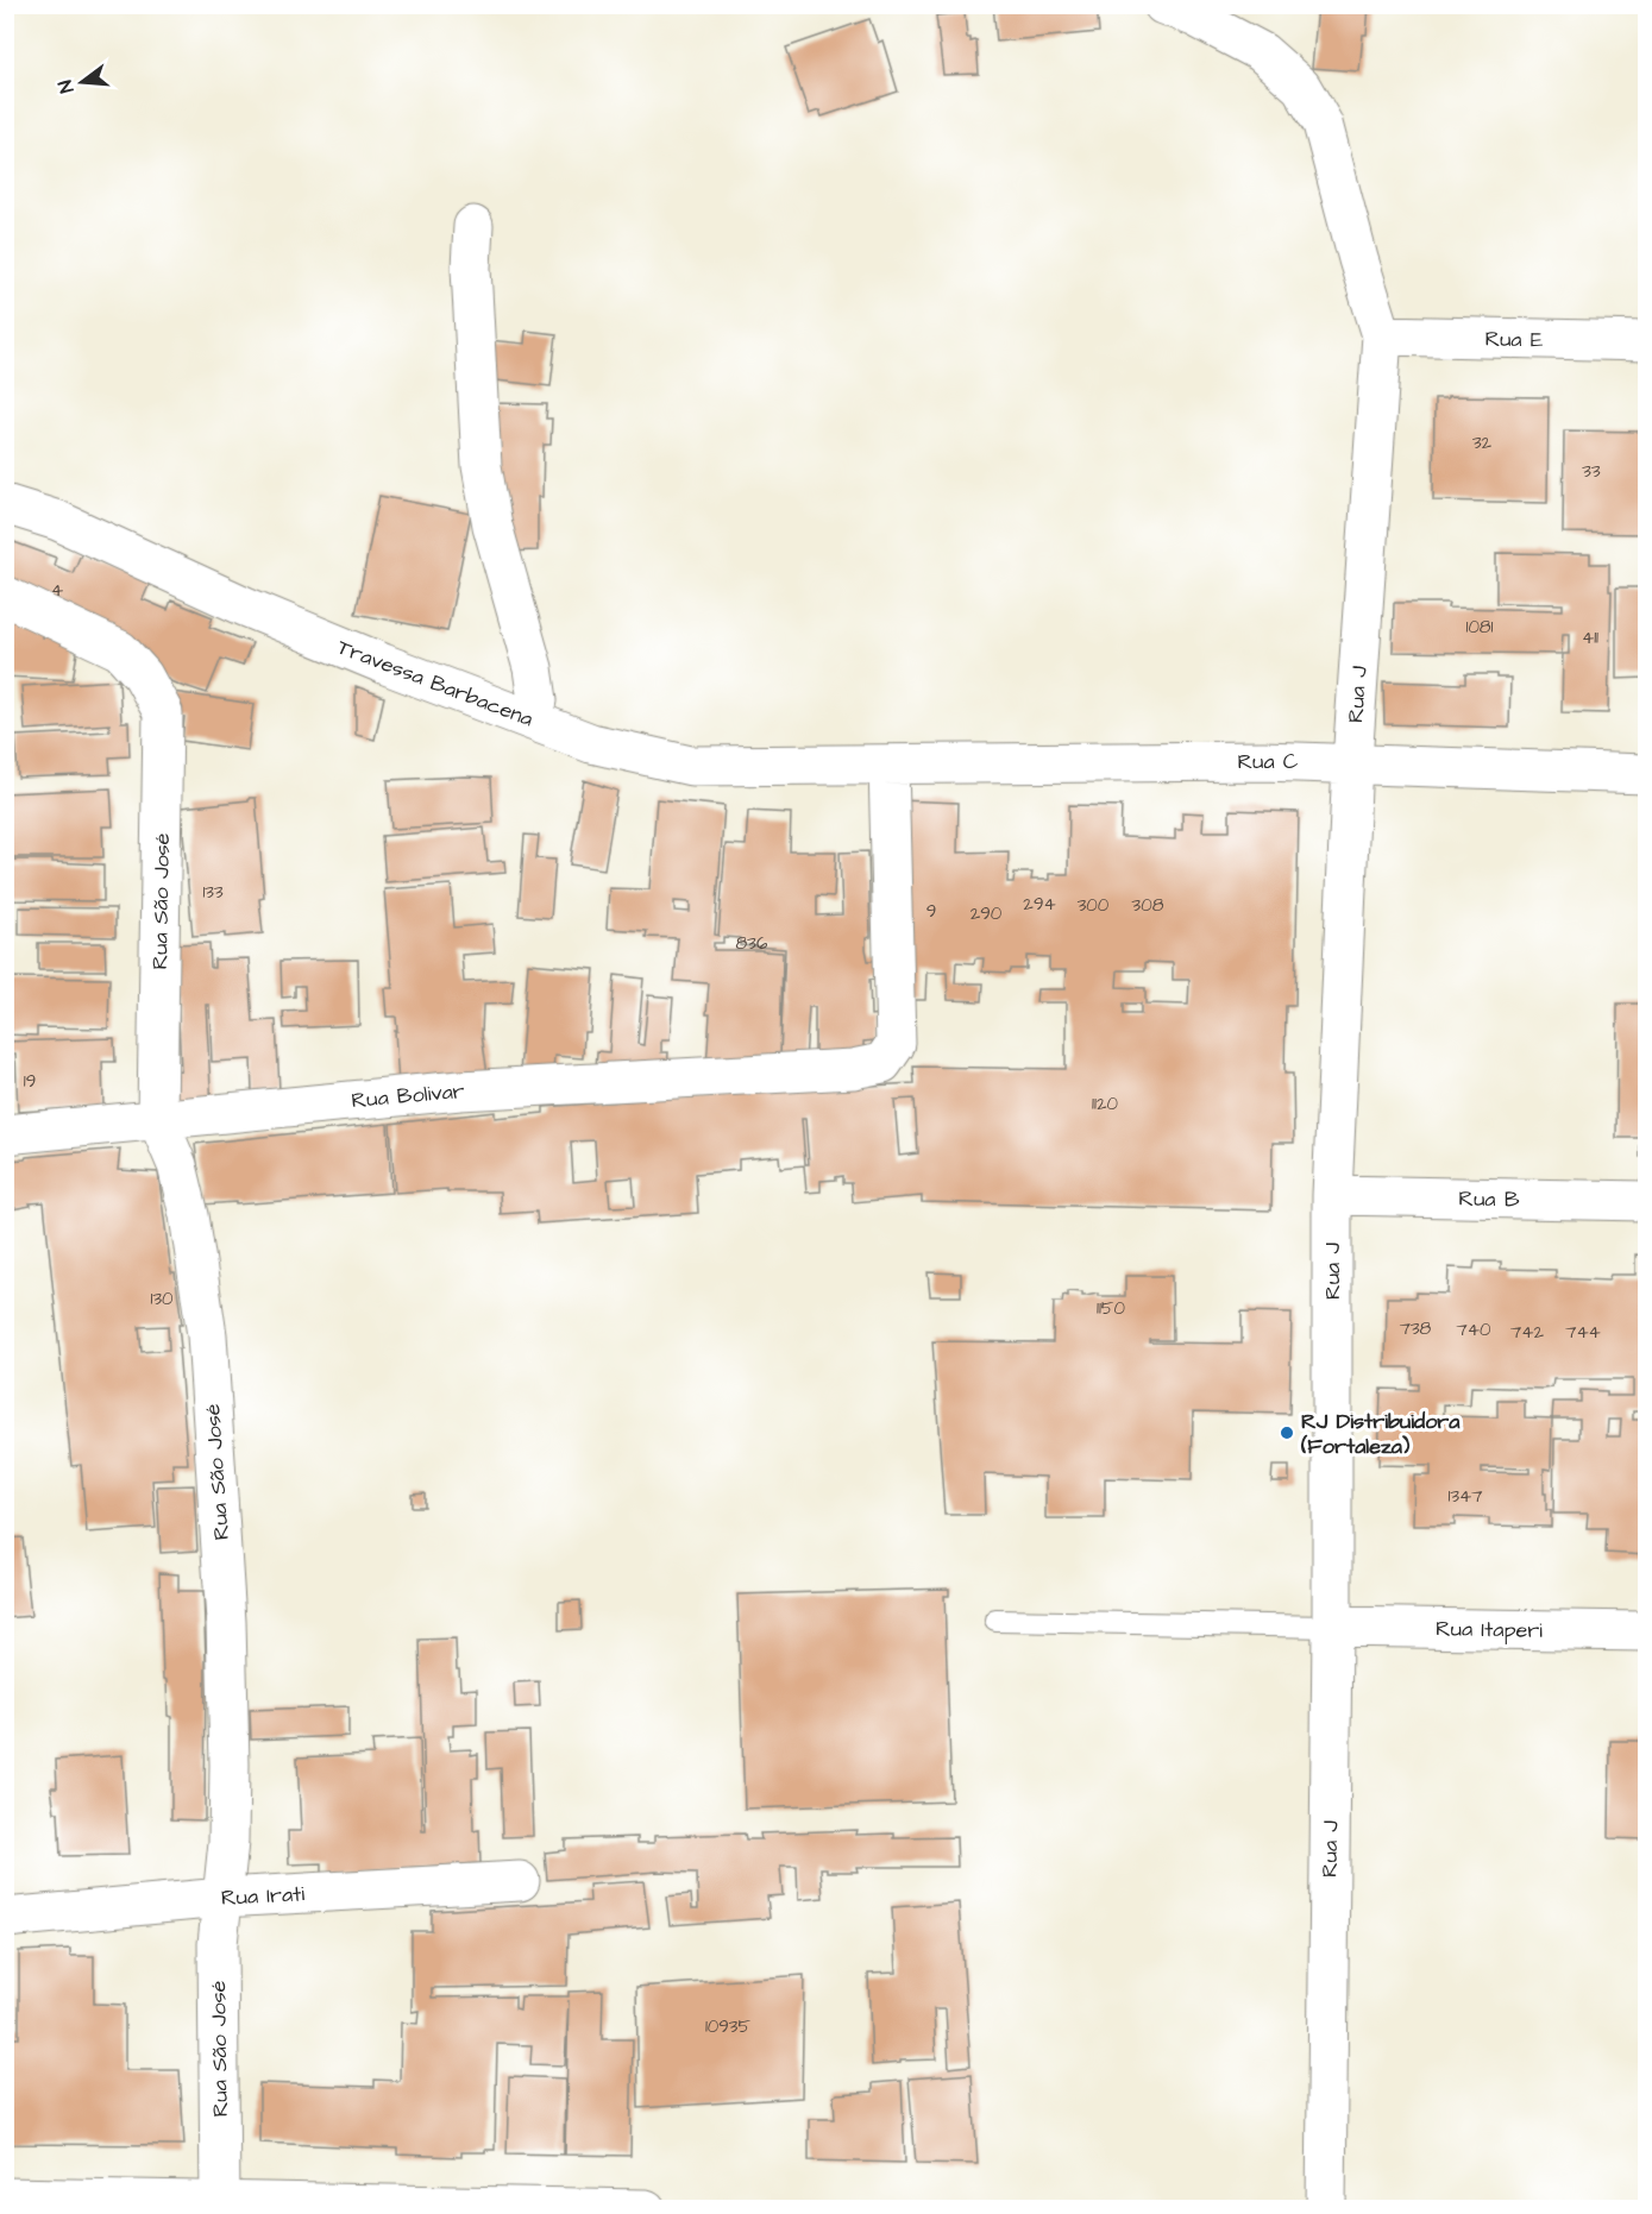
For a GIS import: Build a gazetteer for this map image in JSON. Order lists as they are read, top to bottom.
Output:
{
  "streets": {
    "street": [
      "Rua E",
      "Travessa Barbacena",
      "Rua J",
      "Rua C",
      "Rua São José",
      "Rua Bolivar",
      "Rua B",
      "Rua Itaperi",
      "Rua Irati"
    ]
  },
  "crossings": [
    ["Rua E", "Rua J"],
    ["Travessa Barbacena", "Rua C"],
    ["Travessa Barbacena", "Rua Bolivar"],
    ["Rua J", "Rua C"],
    ["Rua J", "Rua B"],
    ["Rua J", "Rua Itaperi"],
    ["Rua C", "Rua Bolivar"],
    ["Rua São José", "Rua Bolivar"],
    ["Rua São José", "Rua Irati"]
  ],
  "places": ["RJ Distribuidora (Fortaleza)"],
  "house_numbers": [
    "32",
    "33",
    "4",
    "1081",
    "411",
    "133",
    "294",
    "300",
    "308",
    "9",
    "290",
    "836",
    "19",
    "1120",
    "130",
    "1150",
    "738",
    "740",
    "742",
    "744",
    "1347",
    "10935"
  ],
  "north": "left"
}
